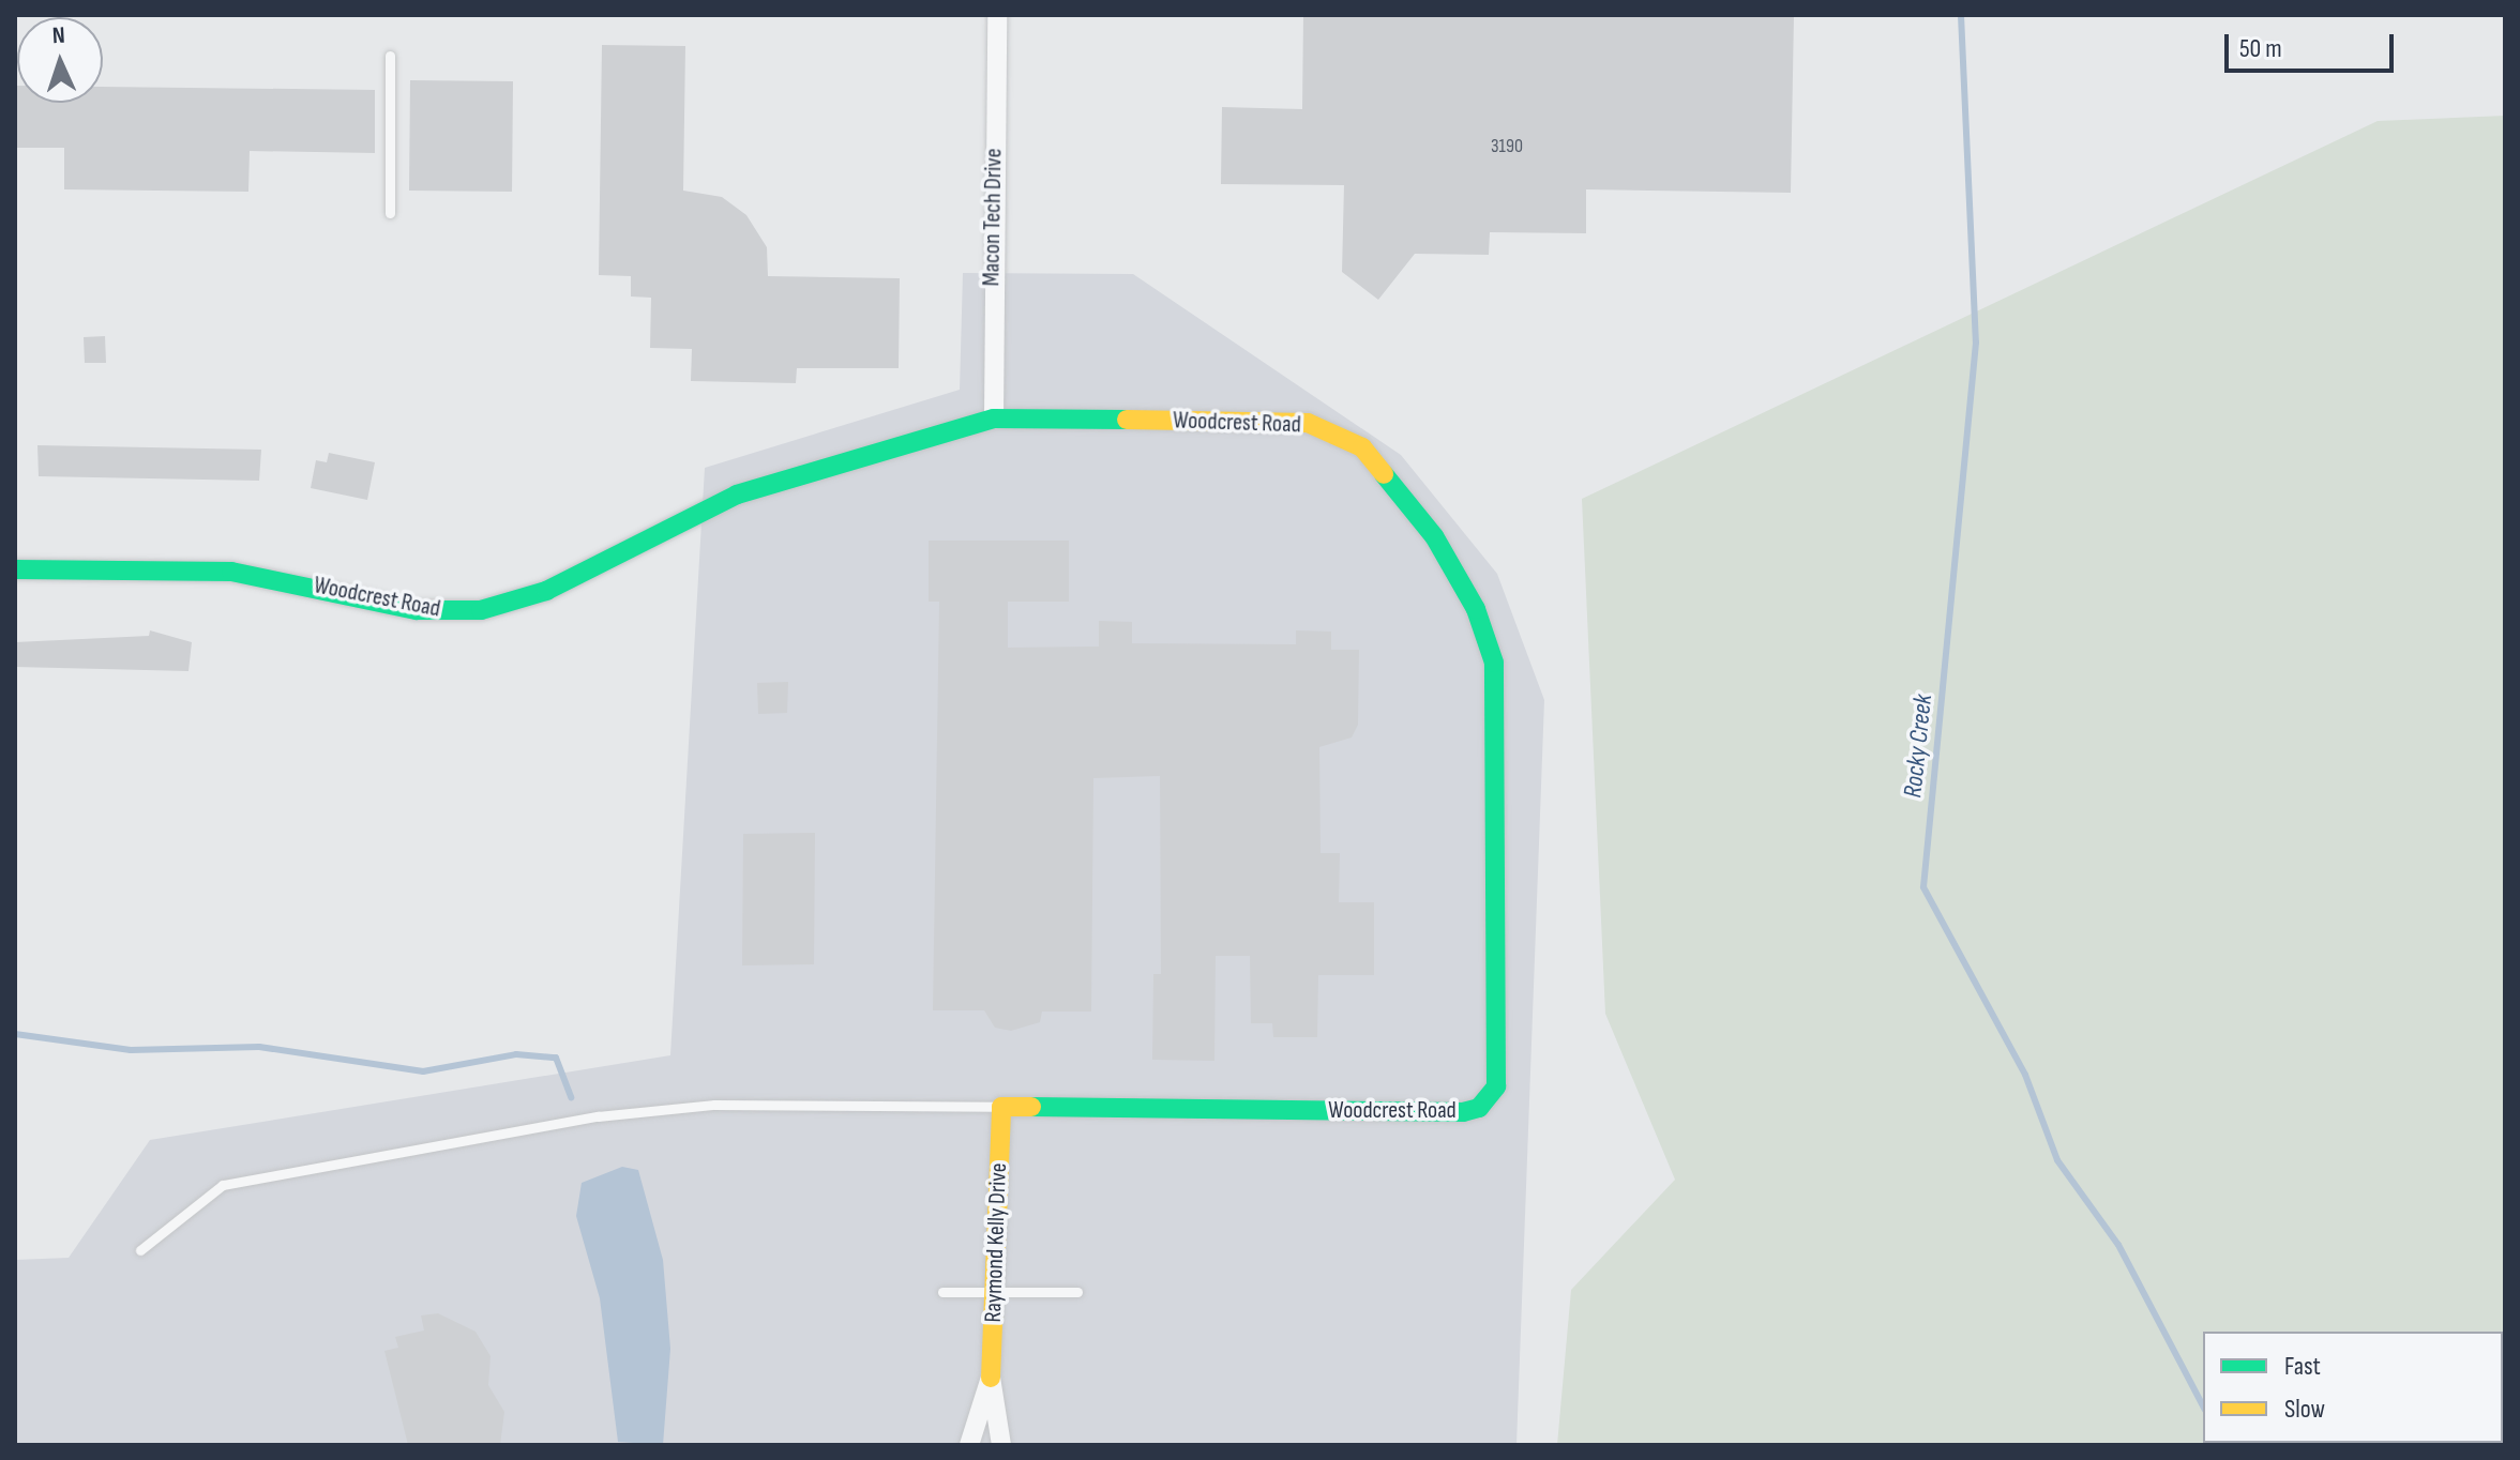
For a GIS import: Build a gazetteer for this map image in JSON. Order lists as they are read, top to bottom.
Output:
{
  "streets": {
    "street": ["Macon Tech Drive", "Woodcrest Road", "Raymond Kelly Drive"]
  },
  "crossings": [
    ["Macon Tech Drive", "Woodcrest Road"],
    ["Woodcrest Road", "Raymond Kelly Drive"]
  ],
  "water": ["Rocky Creek"],
  "house_numbers": ["3190"],
  "legend": ["Fast", "Slow"],
  "scale_bar": "50 m",
  "north": "top"
}
